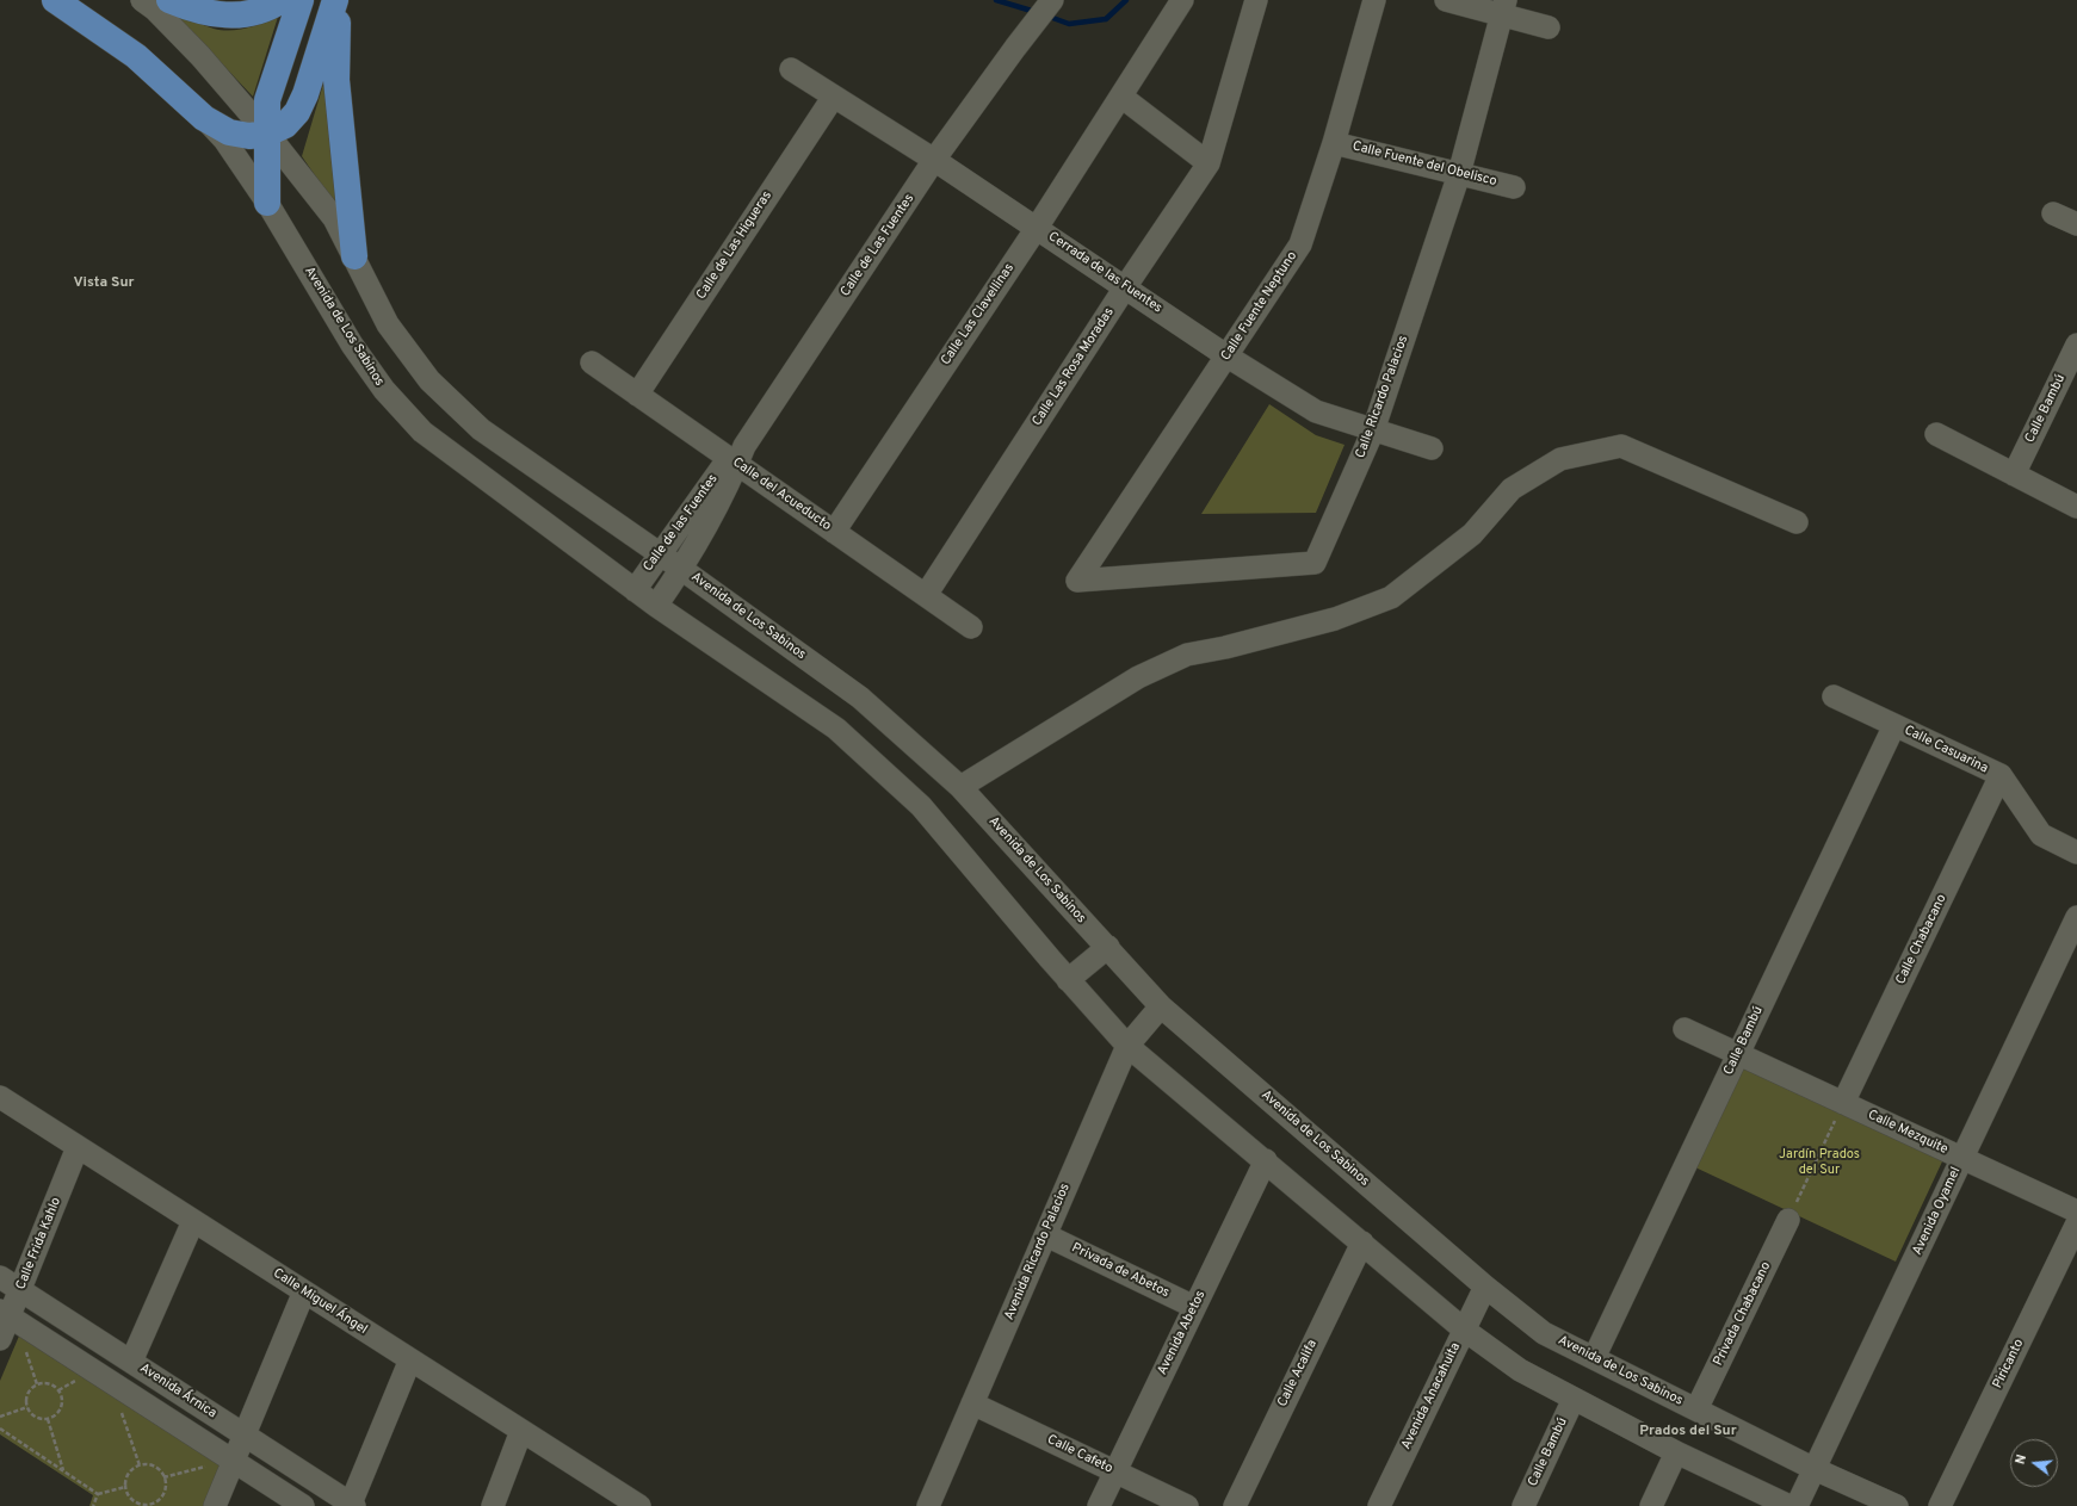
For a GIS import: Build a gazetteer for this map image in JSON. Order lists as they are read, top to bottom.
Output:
{
  "streets": {
    "street": [
      "Calle Fuente del Obelisco",
      "Calle de Las Higueras",
      "Calle de Las Fuentes",
      "Cerrada de las Fuentes",
      "Calle Fuente Neptuno",
      "Calle Las Clavellinas",
      "Avenida de Los Sabinos",
      "Calle Las Rosa Moradas",
      "Calle Ricardo Palacios",
      "Calle Bambú",
      "Calle del Acueducto",
      "Calle de las Fuentes",
      "Calle Casuarina",
      "Calle Chabacano",
      "Calle Mezquite",
      "Avenida Oyamel",
      "Calle Frida Kahlo",
      "Avenida Ricardo Palacios",
      "Privada de Abetos",
      "Calle Miguel Ángel",
      "Privada Chabacano",
      "Avenida Abetos",
      "Piricanto",
      "Calle Acalifa",
      "Avenida Árnica",
      "Avenida Anacahuita",
      "Calle Cafeto"
    ]
  },
  "crossings": [
    ["Calle Fuente del Obelisco", "Calle Fuente Neptuno"],
    ["Calle Fuente del Obelisco", "Calle Ricardo Palacios"],
    ["Calle de Las Higueras", "Cerrada de las Fuentes"],
    ["Calle de Las Higueras", "Calle del Acueducto"],
    ["Calle de Las Fuentes", "Cerrada de las Fuentes"],
    ["Calle de Las Fuentes", "Calle del Acueducto"],
    ["Calle de Las Fuentes", "Calle de las Fuentes"],
    ["Cerrada de las Fuentes", "Calle Fuente Neptuno"],
    ["Cerrada de las Fuentes", "Calle Las Clavellinas"],
    ["Cerrada de las Fuentes", "Calle Las Rosa Moradas"],
    ["Cerrada de las Fuentes", "Calle Ricardo Palacios"],
    ["Calle Fuente Neptuno", "Calle Ricardo Palacios"],
    ["Calle Las Clavellinas", "Calle del Acueducto"],
    ["Avenida de Los Sabinos", "Calle Bambú"],
    ["Avenida de Los Sabinos", "Calle de las Fuentes"],
    ["Avenida de Los Sabinos", "Avenida Oyamel"],
    ["Avenida de Los Sabinos", "Avenida Ricardo Palacios"],
    ["Avenida de Los Sabinos", "Privada Chabacano"],
    ["Avenida de Los Sabinos", "Avenida Abetos"],
    ["Avenida de Los Sabinos", "Calle Acalifa"],
    ["Avenida de Los Sabinos", "Avenida Anacahuita"],
    ["Calle Las Rosa Moradas", "Calle del Acueducto"],
    ["Calle Bambú", "Calle Casuarina"],
    ["Calle Bambú", "Calle Mezquite"],
    ["Calle del Acueducto", "Calle de las Fuentes"],
    ["Calle Casuarina", "Calle Chabacano"],
    ["Calle Chabacano", "Calle Mezquite"],
    ["Calle Mezquite", "Avenida Oyamel"],
    ["Calle Frida Kahlo", "Calle Miguel Ángel"],
    ["Calle Frida Kahlo", "Avenida Árnica"],
    ["Avenida Ricardo Palacios", "Privada de Abetos"],
    ["Avenida Ricardo Palacios", "Calle Cafeto"],
    ["Privada de Abetos", "Avenida Abetos"],
    ["Avenida Abetos", "Calle Cafeto"]
  ],
  "districts": ["Vista Sur", "Prados del Sur"],
  "parks": ["Jardín Prados del Sur"],
  "north": "left"
}
